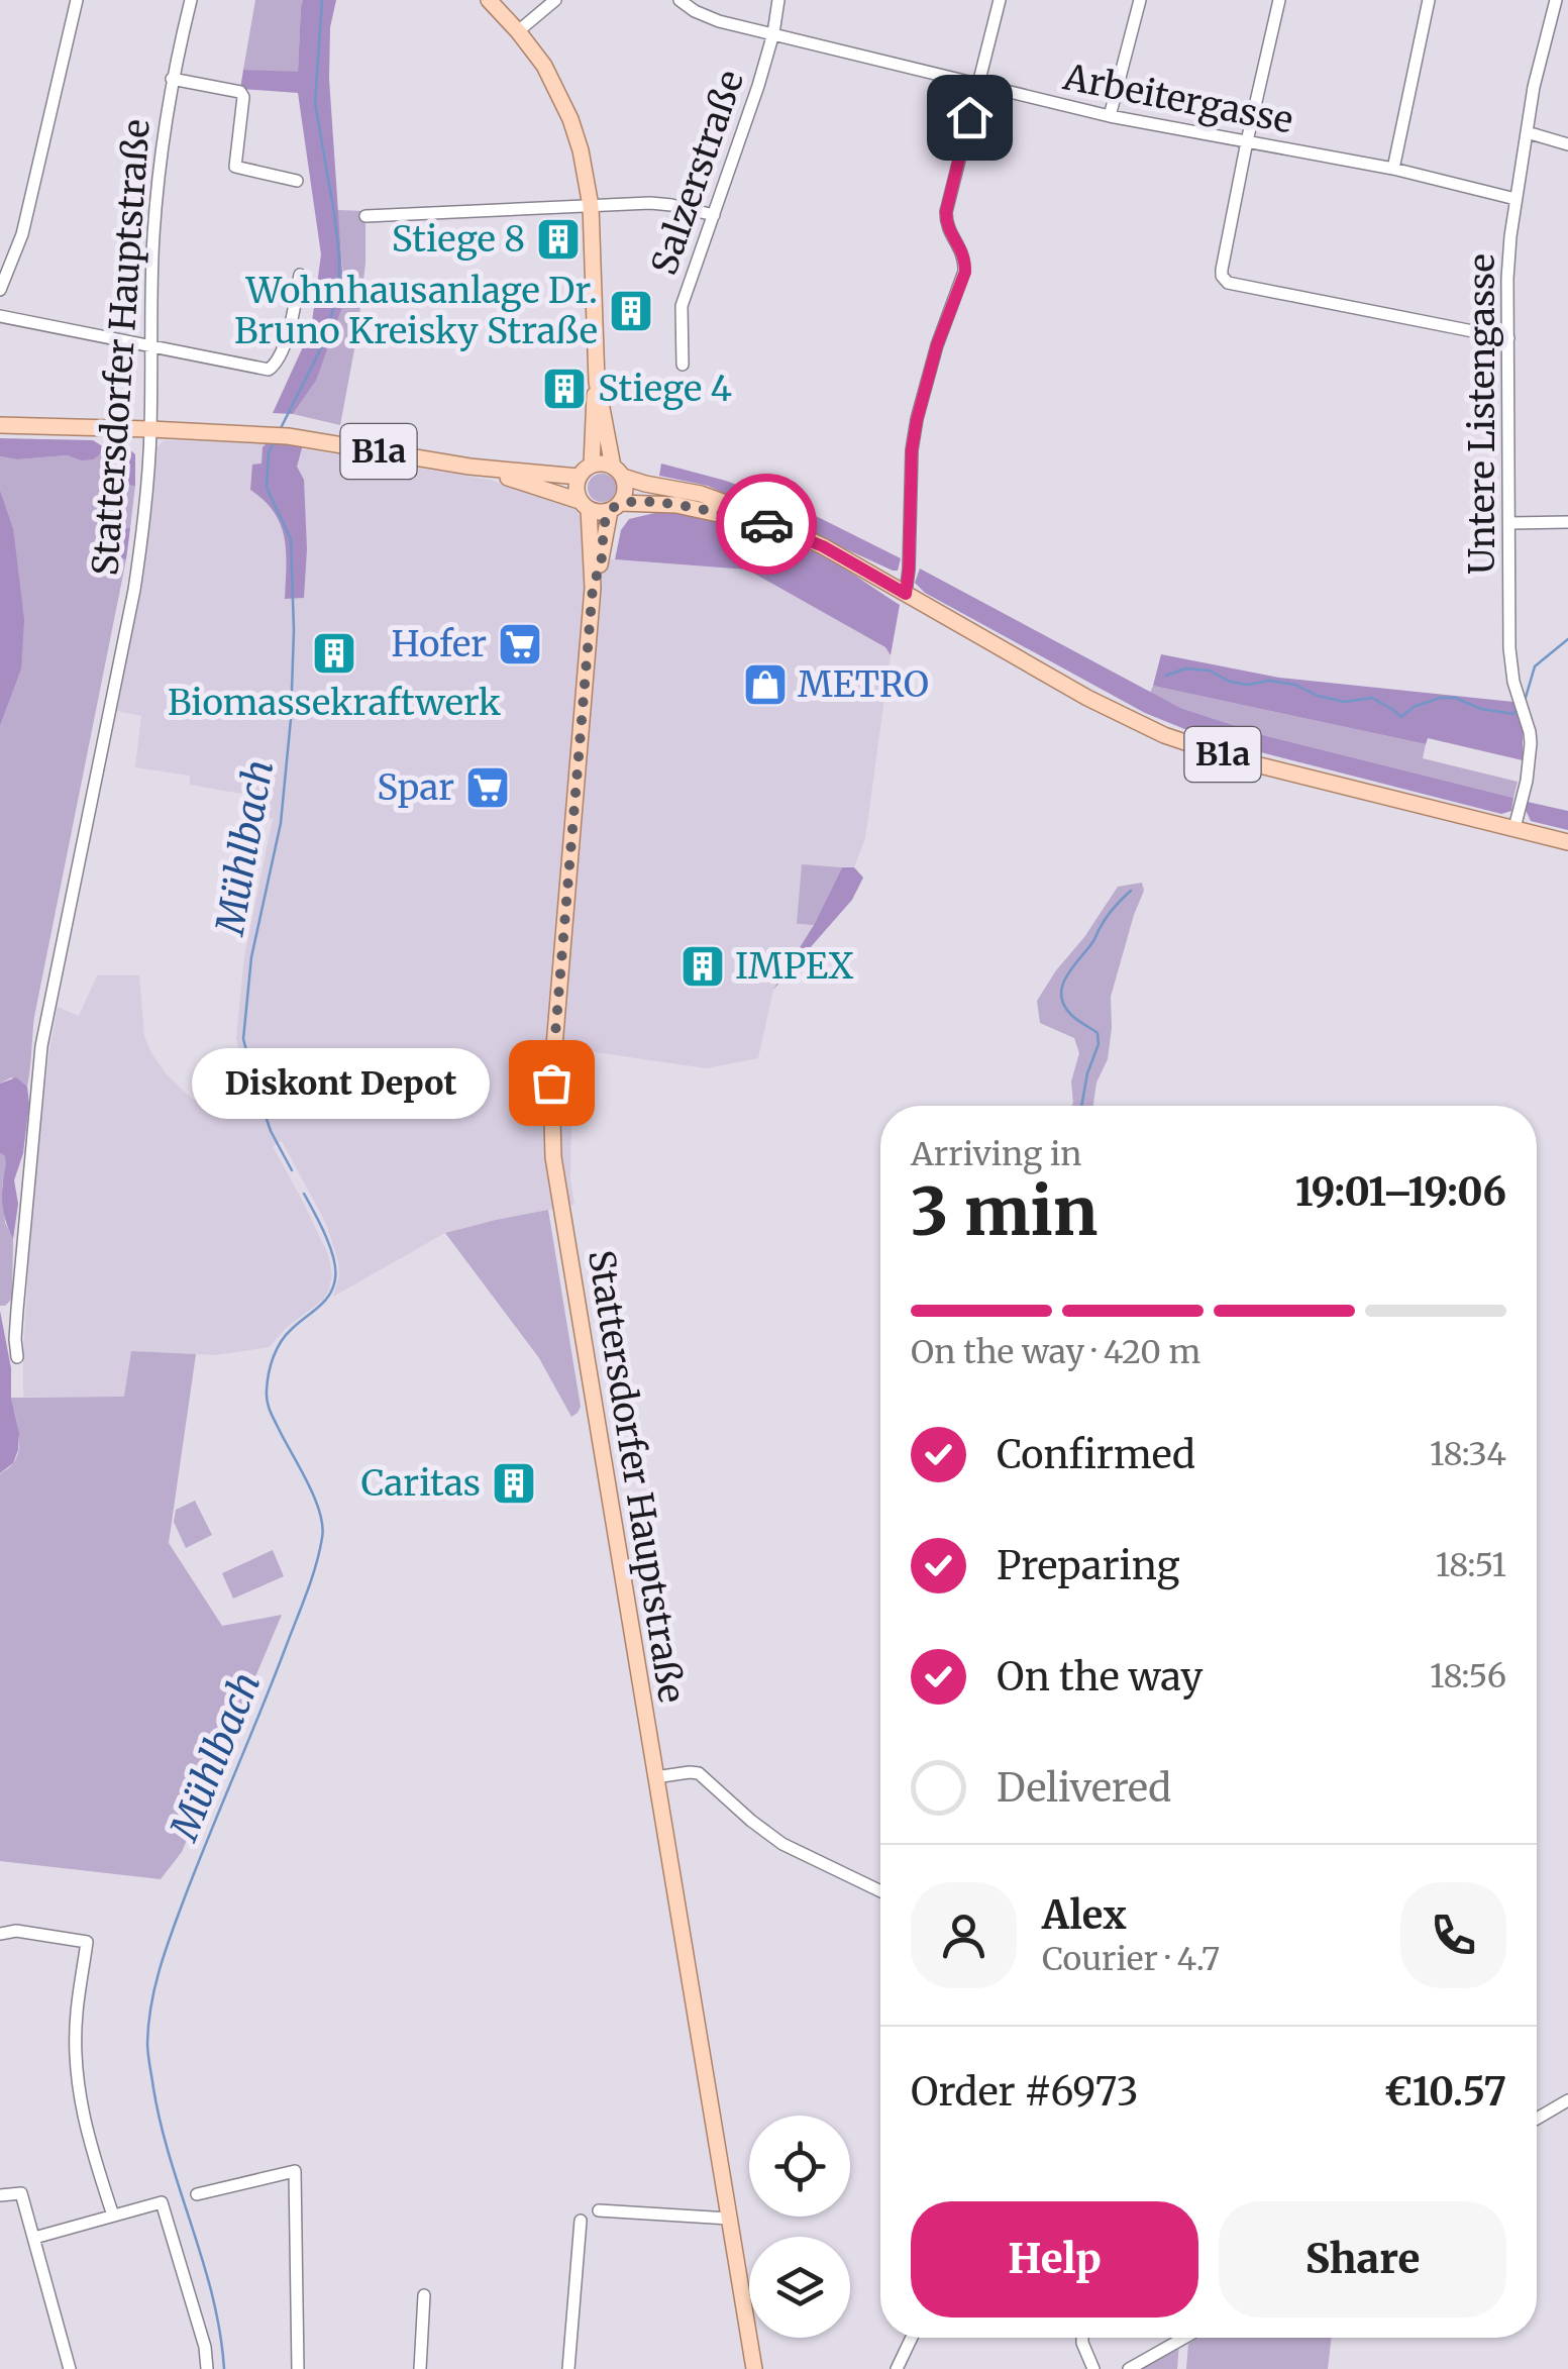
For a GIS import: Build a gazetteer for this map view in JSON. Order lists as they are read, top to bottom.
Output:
{
  "streets": {
    "main road": ["Stattersdorfer Hauptstraße", "B1a"],
    "street": ["Arbeitergasse", "Salzerstraße", "Untere Listengasse"]
  },
  "crossings": [
    ["Arbeitergasse", "Salzerstraße"],
    ["Arbeitergasse", "Untere Listengasse"],
    ["Stattersdorfer Hauptstraße", "B1a"],
    ["Untere Listengasse", "B1a"]
  ],
  "water": ["Mühlbach"],
  "places": {
    "building": [
      "Stiege 8",
      "Wohnhausanlage Dr. Bruno Kreisky Straße",
      "Stiege 4",
      "Biomassekraftwerk",
      "IMPEX",
      "Caritas"
    ],
    "supermarket": ["Hofer", "Spar"],
    "shop": ["METRO"],
    "other": ["Diskont Depot"]
  },
  "page": {
    "bubble": "Diskont Depot",
    "heading": ["3 min", "Arriving in", "19:01–19:06"],
    "panel": [
      "Alex",
      "Courier · 4.7",
      "Order #6973",
      "€10.57"
    ],
    "bar": "On the way · 420 m",
    "list": [
      ["Confirmed", "18:34"],
      ["Preparing", "18:51"],
      ["On the way", "18:56"],
      "Delivered"
    ],
    "buttons": ["Help", "Share"]
  }
}
